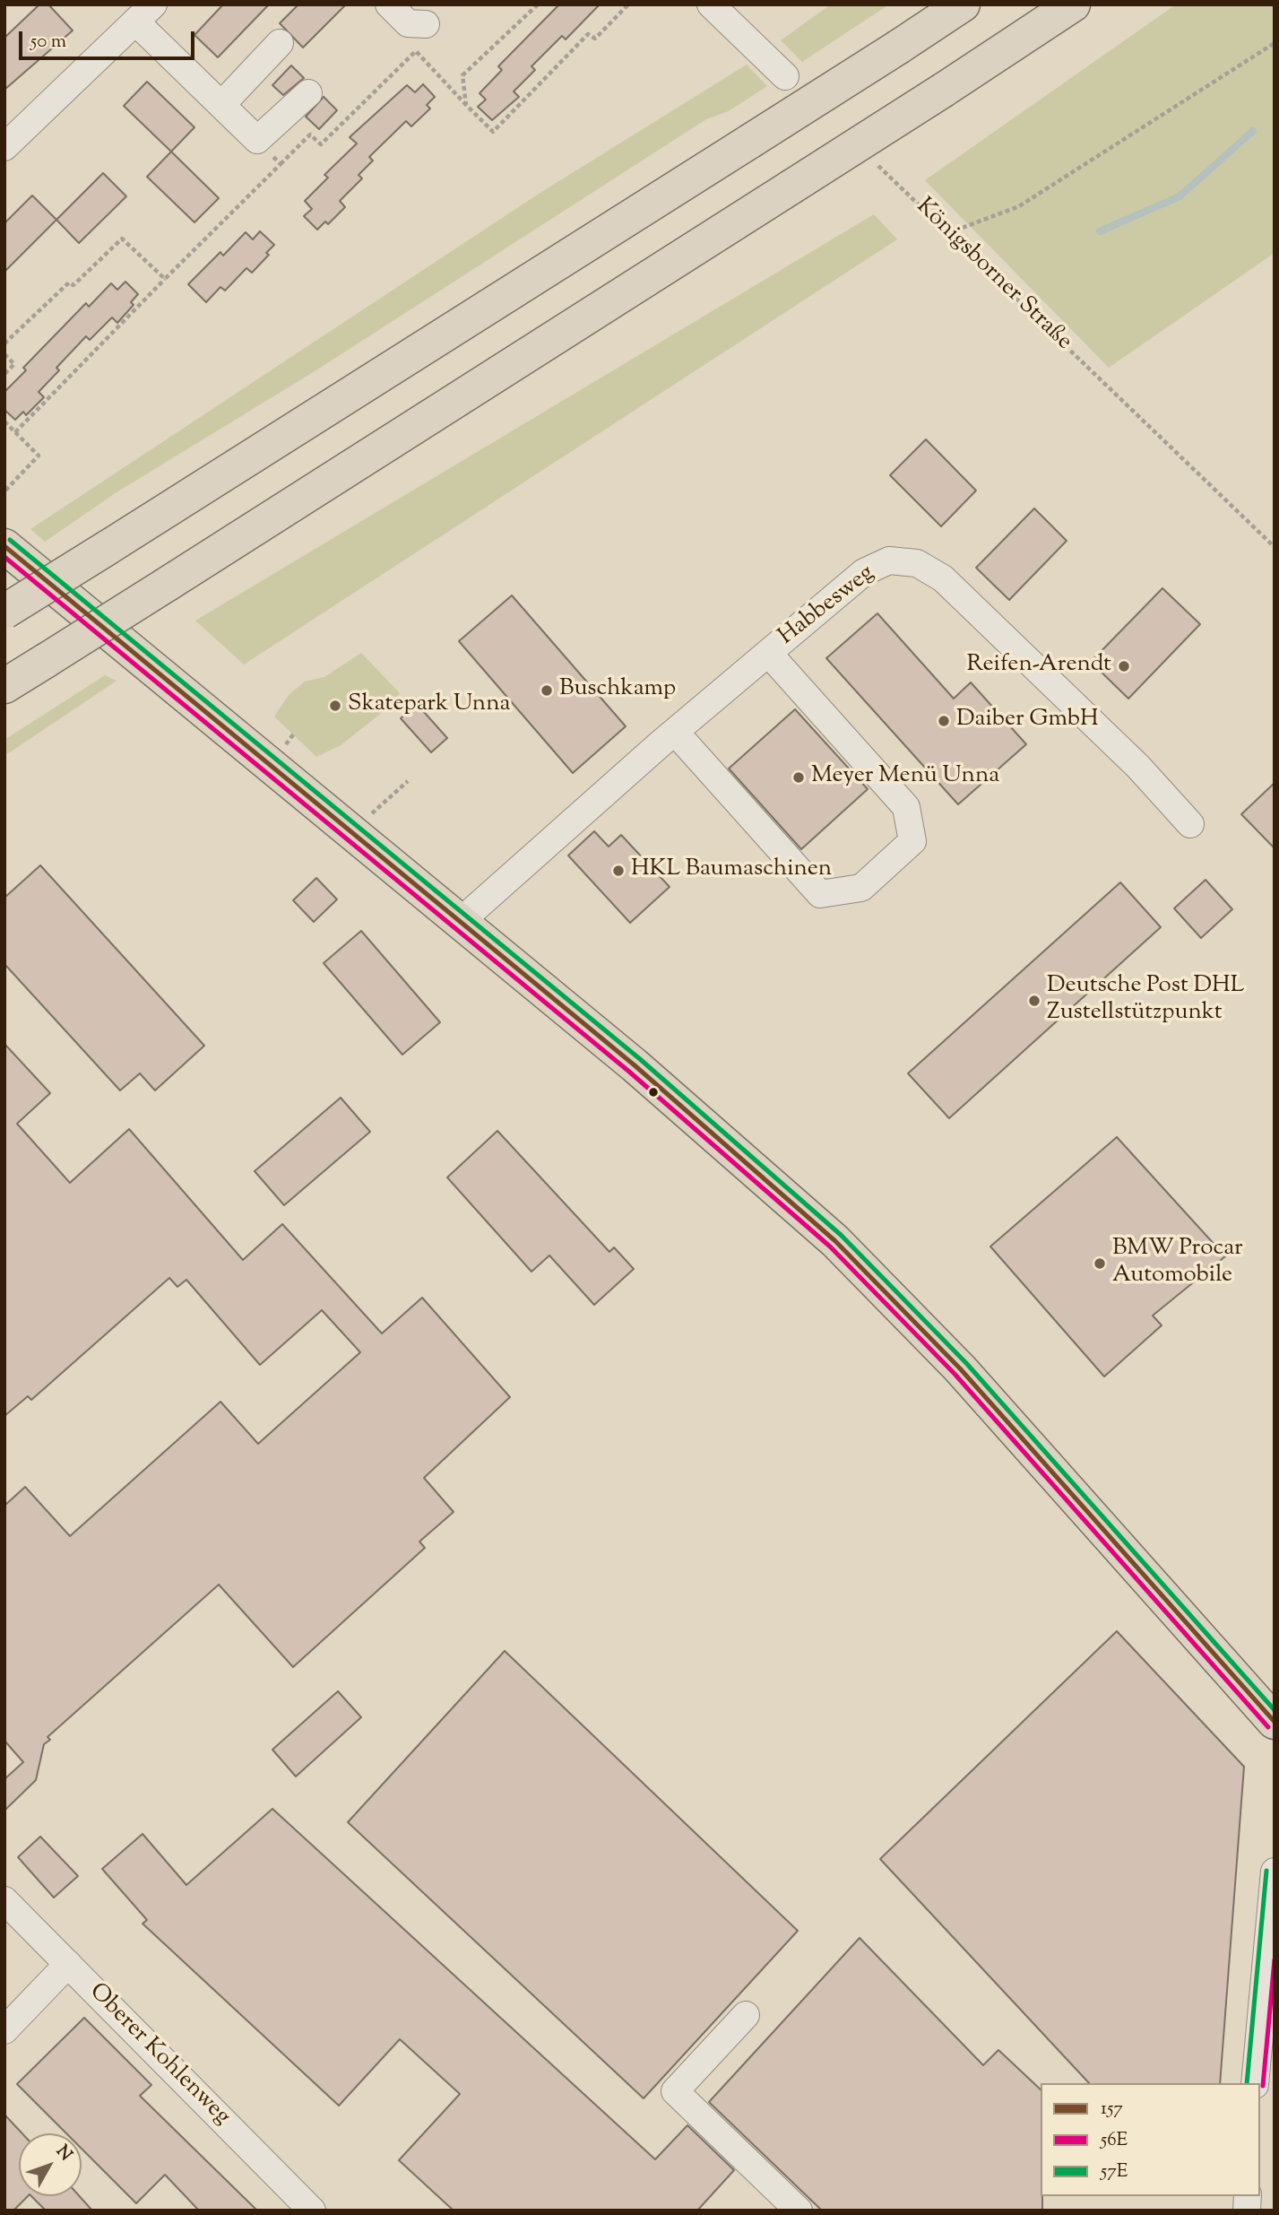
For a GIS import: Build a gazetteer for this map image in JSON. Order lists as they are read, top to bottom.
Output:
{
  "streets": {
    "street": ["Habbesweg", "Oberer Kohlenweg"],
    "path": ["Königsborner Straße"]
  },
  "places": [
    "Reifen-Arendt",
    "Buschkamp",
    "Skatepark Unna",
    "Daiber GmbH",
    "Meyer Menü Unna",
    "HKL Baumaschinen",
    "Deutsche Post DHL Zustellstützpunkt",
    "BMW Procar Automobile"
  ],
  "lines": ["transit line 57E", "transit line 157", "transit line 56E"],
  "legend": ["157", "56E", "57E"],
  "scale_bar": "50 m",
  "north": "top right"
}
